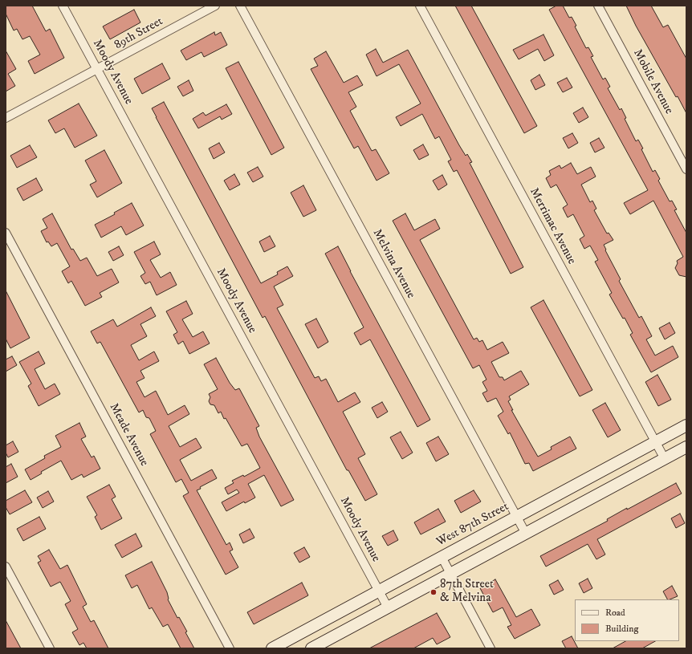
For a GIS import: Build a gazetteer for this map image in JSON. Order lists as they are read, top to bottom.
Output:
{
  "streets": {
    "main road": ["West 87th Street"],
    "street": [
      "89th Street",
      "Moody Avenue",
      "Mobile Avenue",
      "Merrimac Avenue",
      "Melvina Avenue",
      "Meade Avenue"
    ]
  },
  "crossings": [
    ["89th Street", "Moody Avenue"],
    ["Moody Avenue", "West 87th Street"],
    ["Merrimac Avenue", "West 87th Street"],
    ["Melvina Avenue", "West 87th Street"]
  ],
  "places": ["87th Street & Melvina"],
  "legend": ["Road", "Building"]
}
